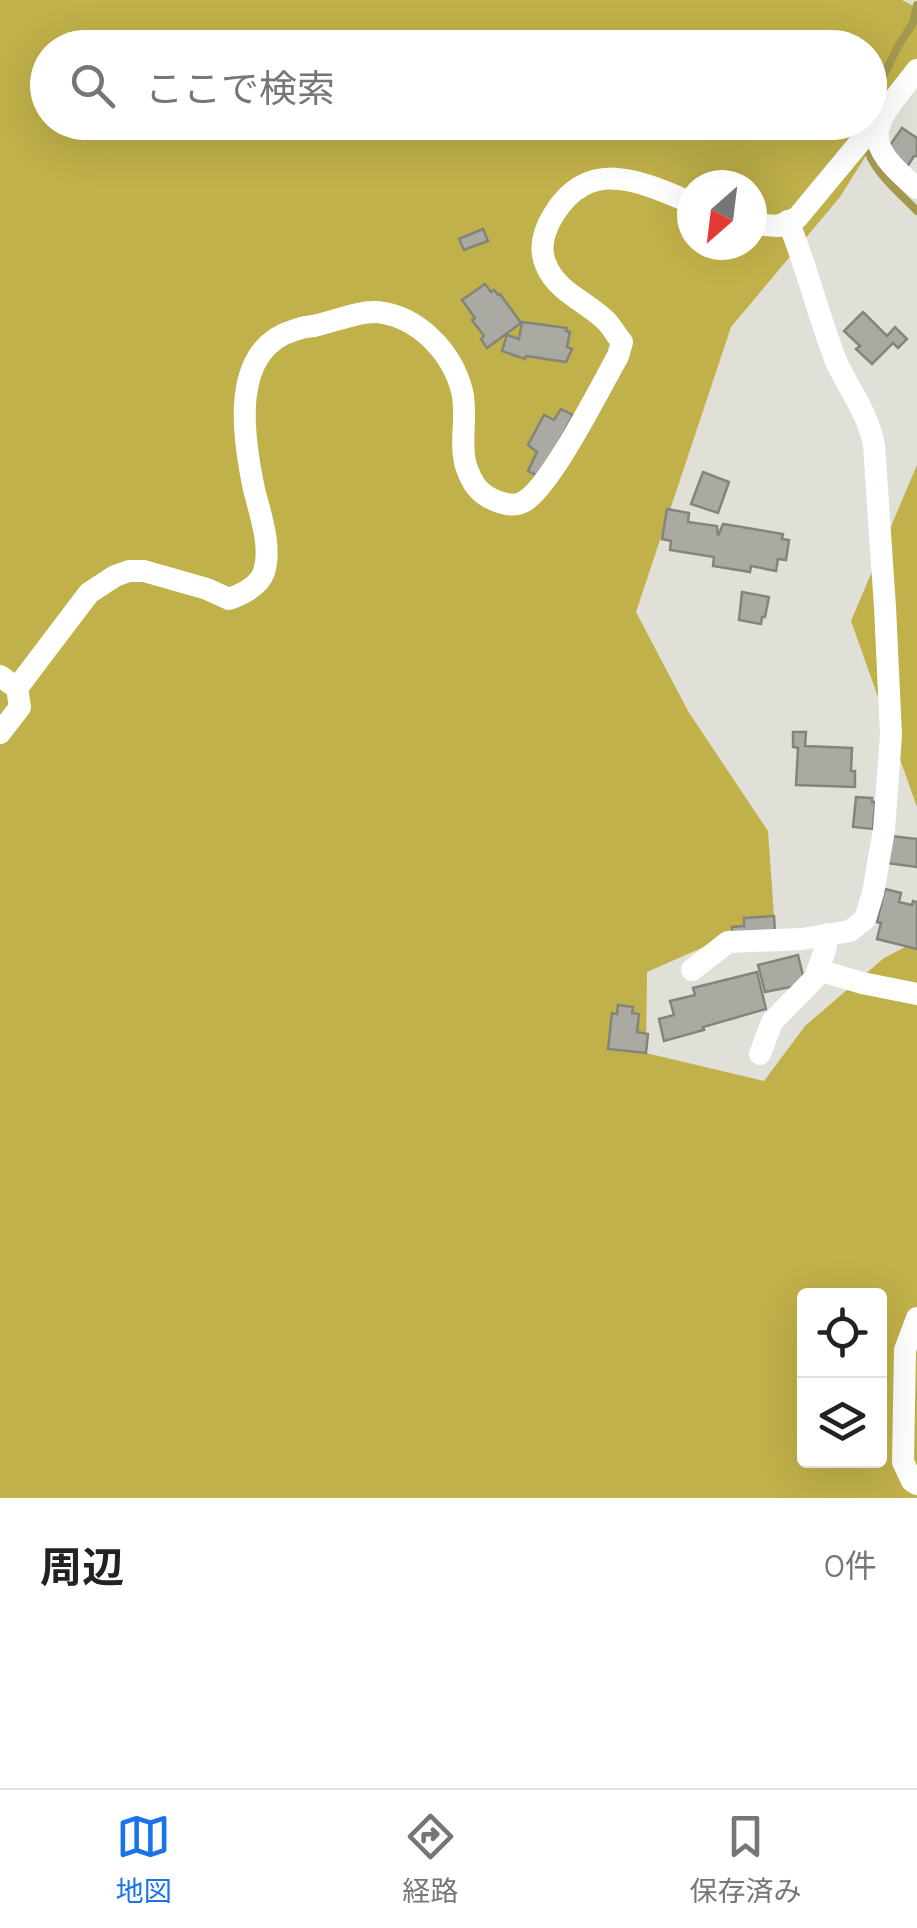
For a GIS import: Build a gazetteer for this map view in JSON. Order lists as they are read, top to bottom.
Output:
{
  "north": "bottom left",
  "page": {
    "search": "ここで検索",
    "heading": ["周辺", "0件"],
    "nav": ["地図", "経路", "保存済み"]
  }
}
